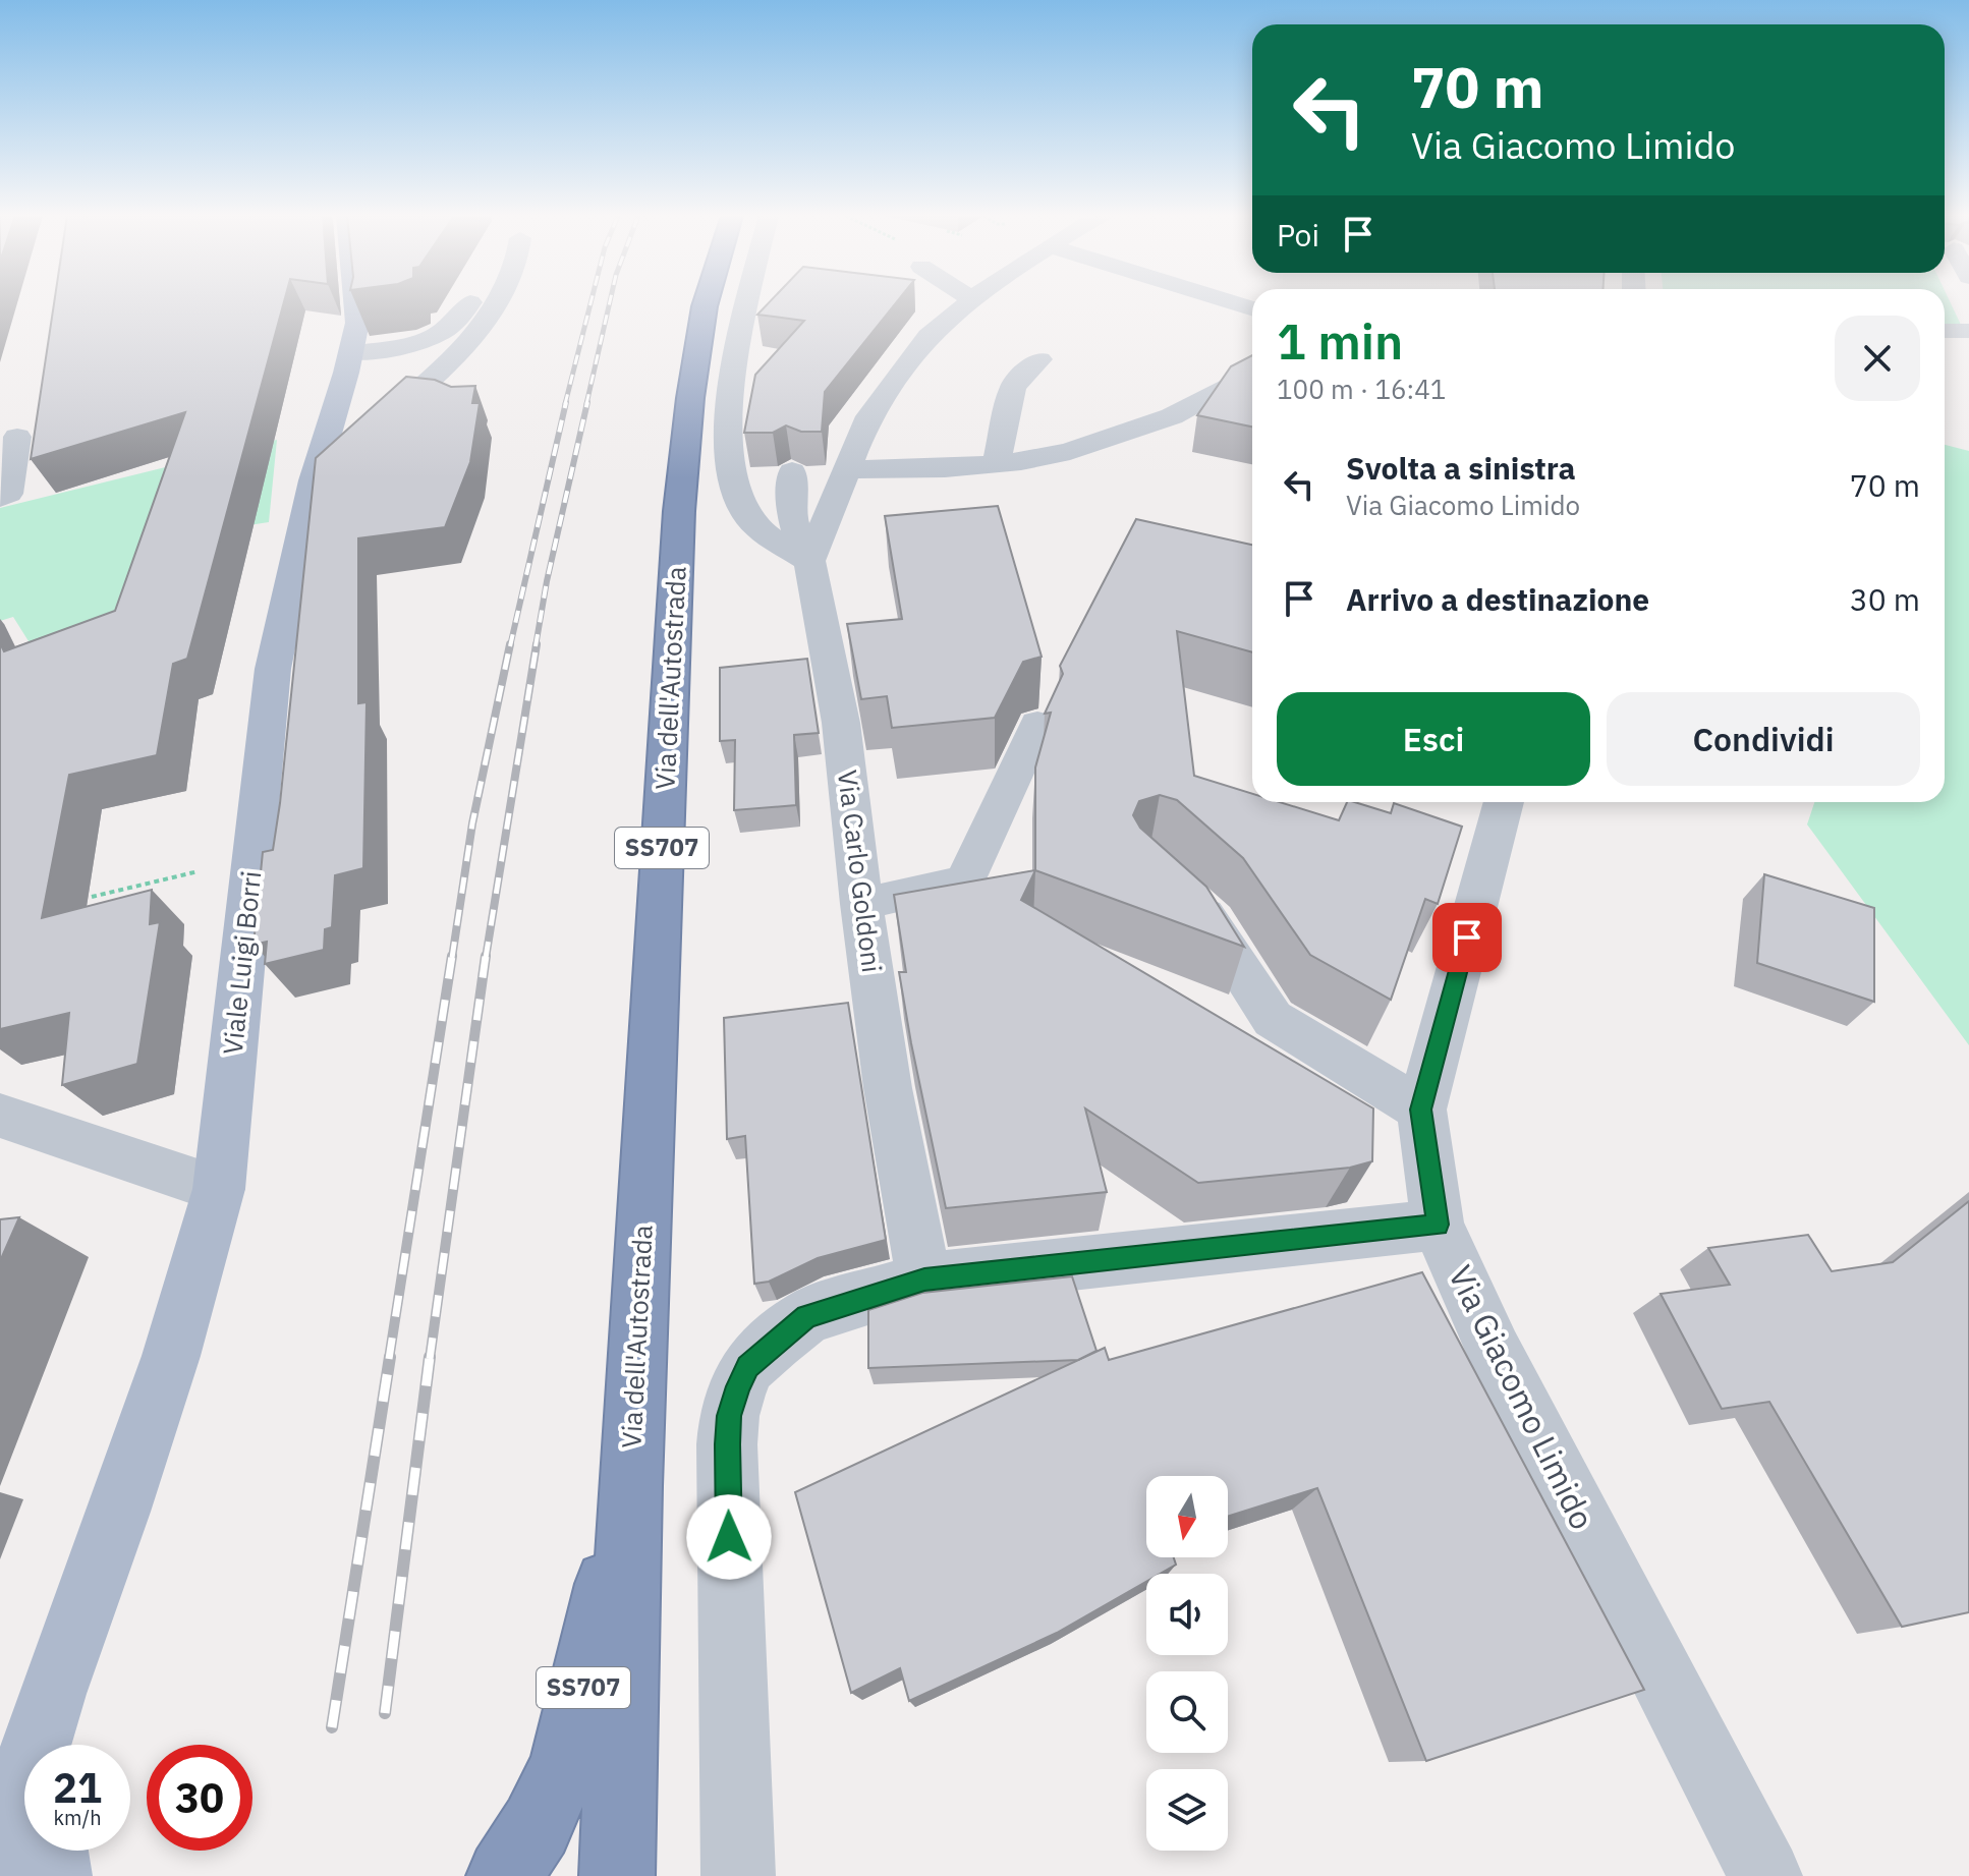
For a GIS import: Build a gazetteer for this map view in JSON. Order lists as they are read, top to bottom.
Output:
{
  "streets": {
    "highway": ["Via dell'Autostrada", "SS707"],
    "main road": ["Viale Luigi Borri"],
    "street": ["Via Carlo Goldoni", "Via Giacomo Limido"]
  },
  "crossings": [
    ["Via dell'Autostrada", "SS707"]
  ],
  "north": "bottom",
  "page": {
    "turn": ["70 m", "Via Giacomo Limido"],
    "then": "Poi",
    "heading": ["1 min", "100 m · 16:41"],
    "list": [
      {
        "name": "Svolta a sinistra",
        "note": "Via Giacomo Limido",
        "value": "70 m"
      },
      {
        "name": "Arrivo a destinazione",
        "value": "30 m"
      }
    ],
    "buttons": ["Esci", "Condividi"],
    "speed": "21 km/h",
    "limit": "30"
  }
}
